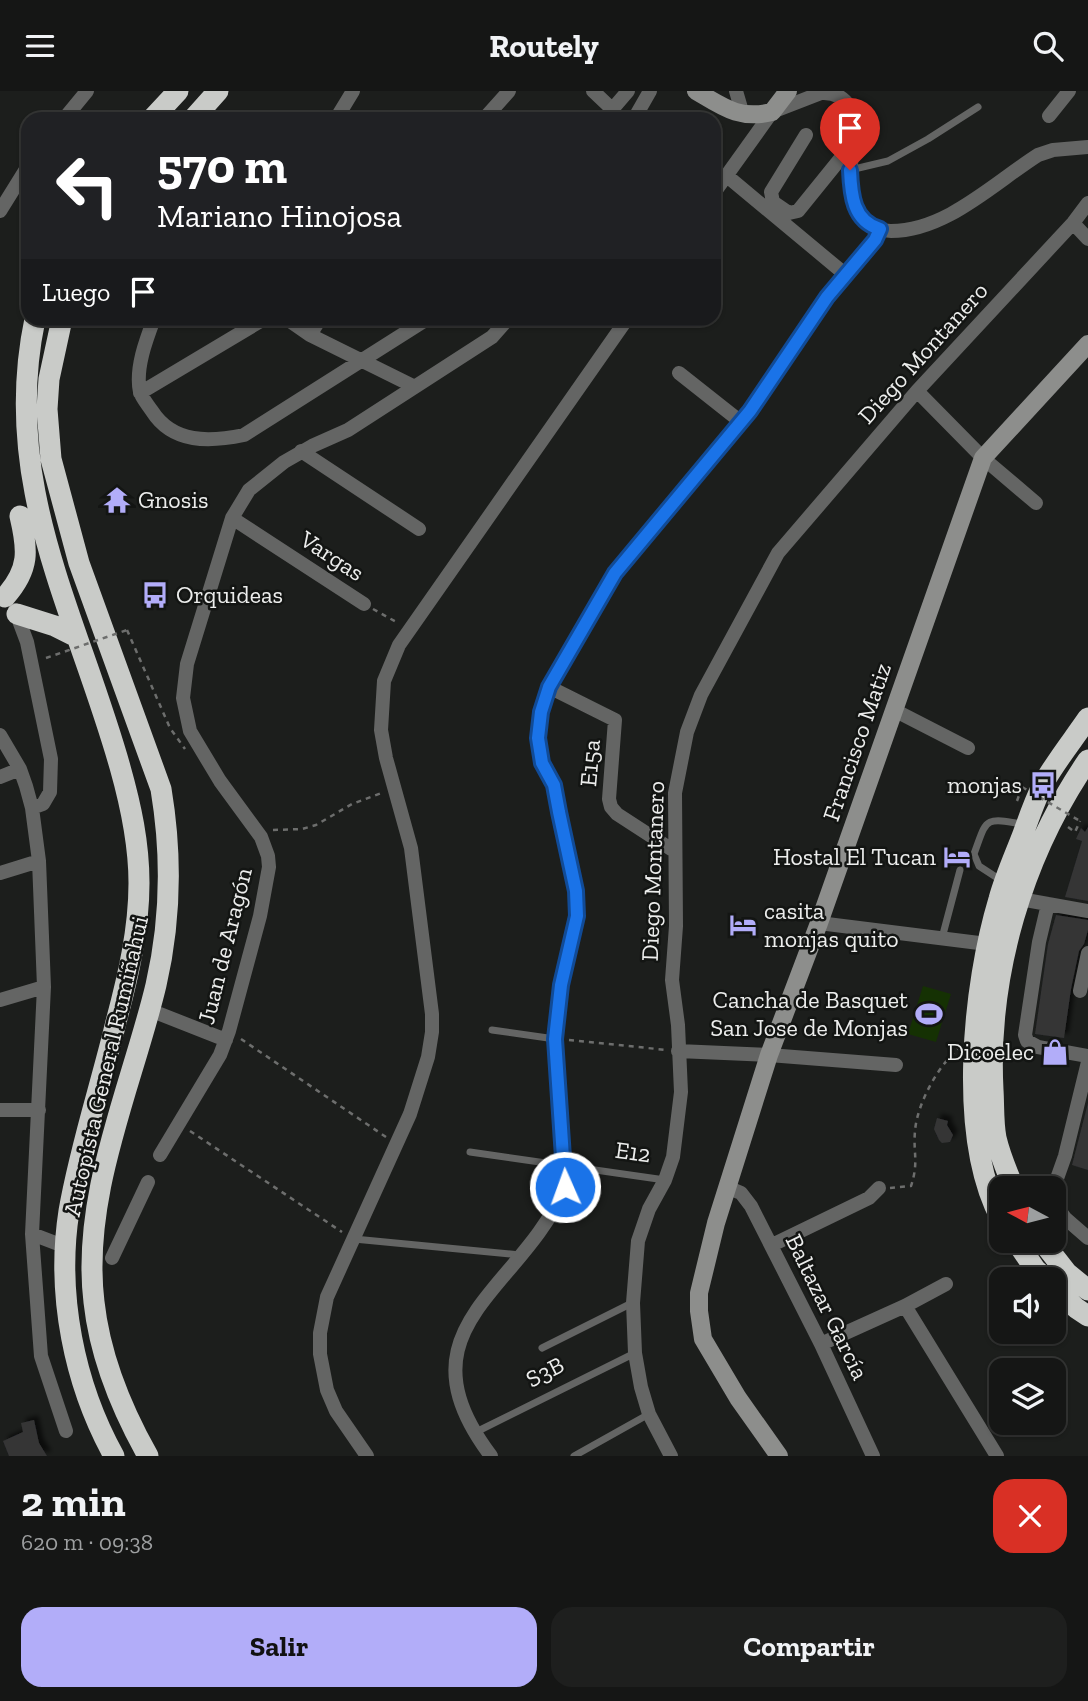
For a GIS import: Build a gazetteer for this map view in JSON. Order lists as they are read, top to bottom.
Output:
{
  "streets": {
    "highway": ["Autopista General Rumiñahui"],
    "street": [
      "Diego Montanero",
      "Vargas",
      "Francisco Matiz",
      "E15a",
      "Juan de Aragón",
      "Baltazar García"
    ],
    "lane": ["E12", "S3B"]
  },
  "crossings": [
    ["Diego Montanero", "E15a"],
    ["Diego Montanero", "E12"],
    ["Diego Montanero", "S3B"],
    ["Vargas", "Juan de Aragón"],
    ["Francisco Matiz", "Baltazar García"]
  ],
  "places": {
    "temple": ["Gnosis"],
    "bus stop": ["Orquideas", "monjas"],
    "hotel": ["Hostal El Tucan", "casita monjas quito"],
    "sports": ["Cancha de Basquet San Jose de Monjas"],
    "shop": ["Dicoelec"]
  },
  "north": "left",
  "page": {
    "header": "Routely",
    "turn": ["570 m", "Mariano Hinojosa"],
    "then": "Luego",
    "heading": ["2 min", "620 m · 09:38"],
    "buttons": ["Salir", "Compartir"]
  }
}
